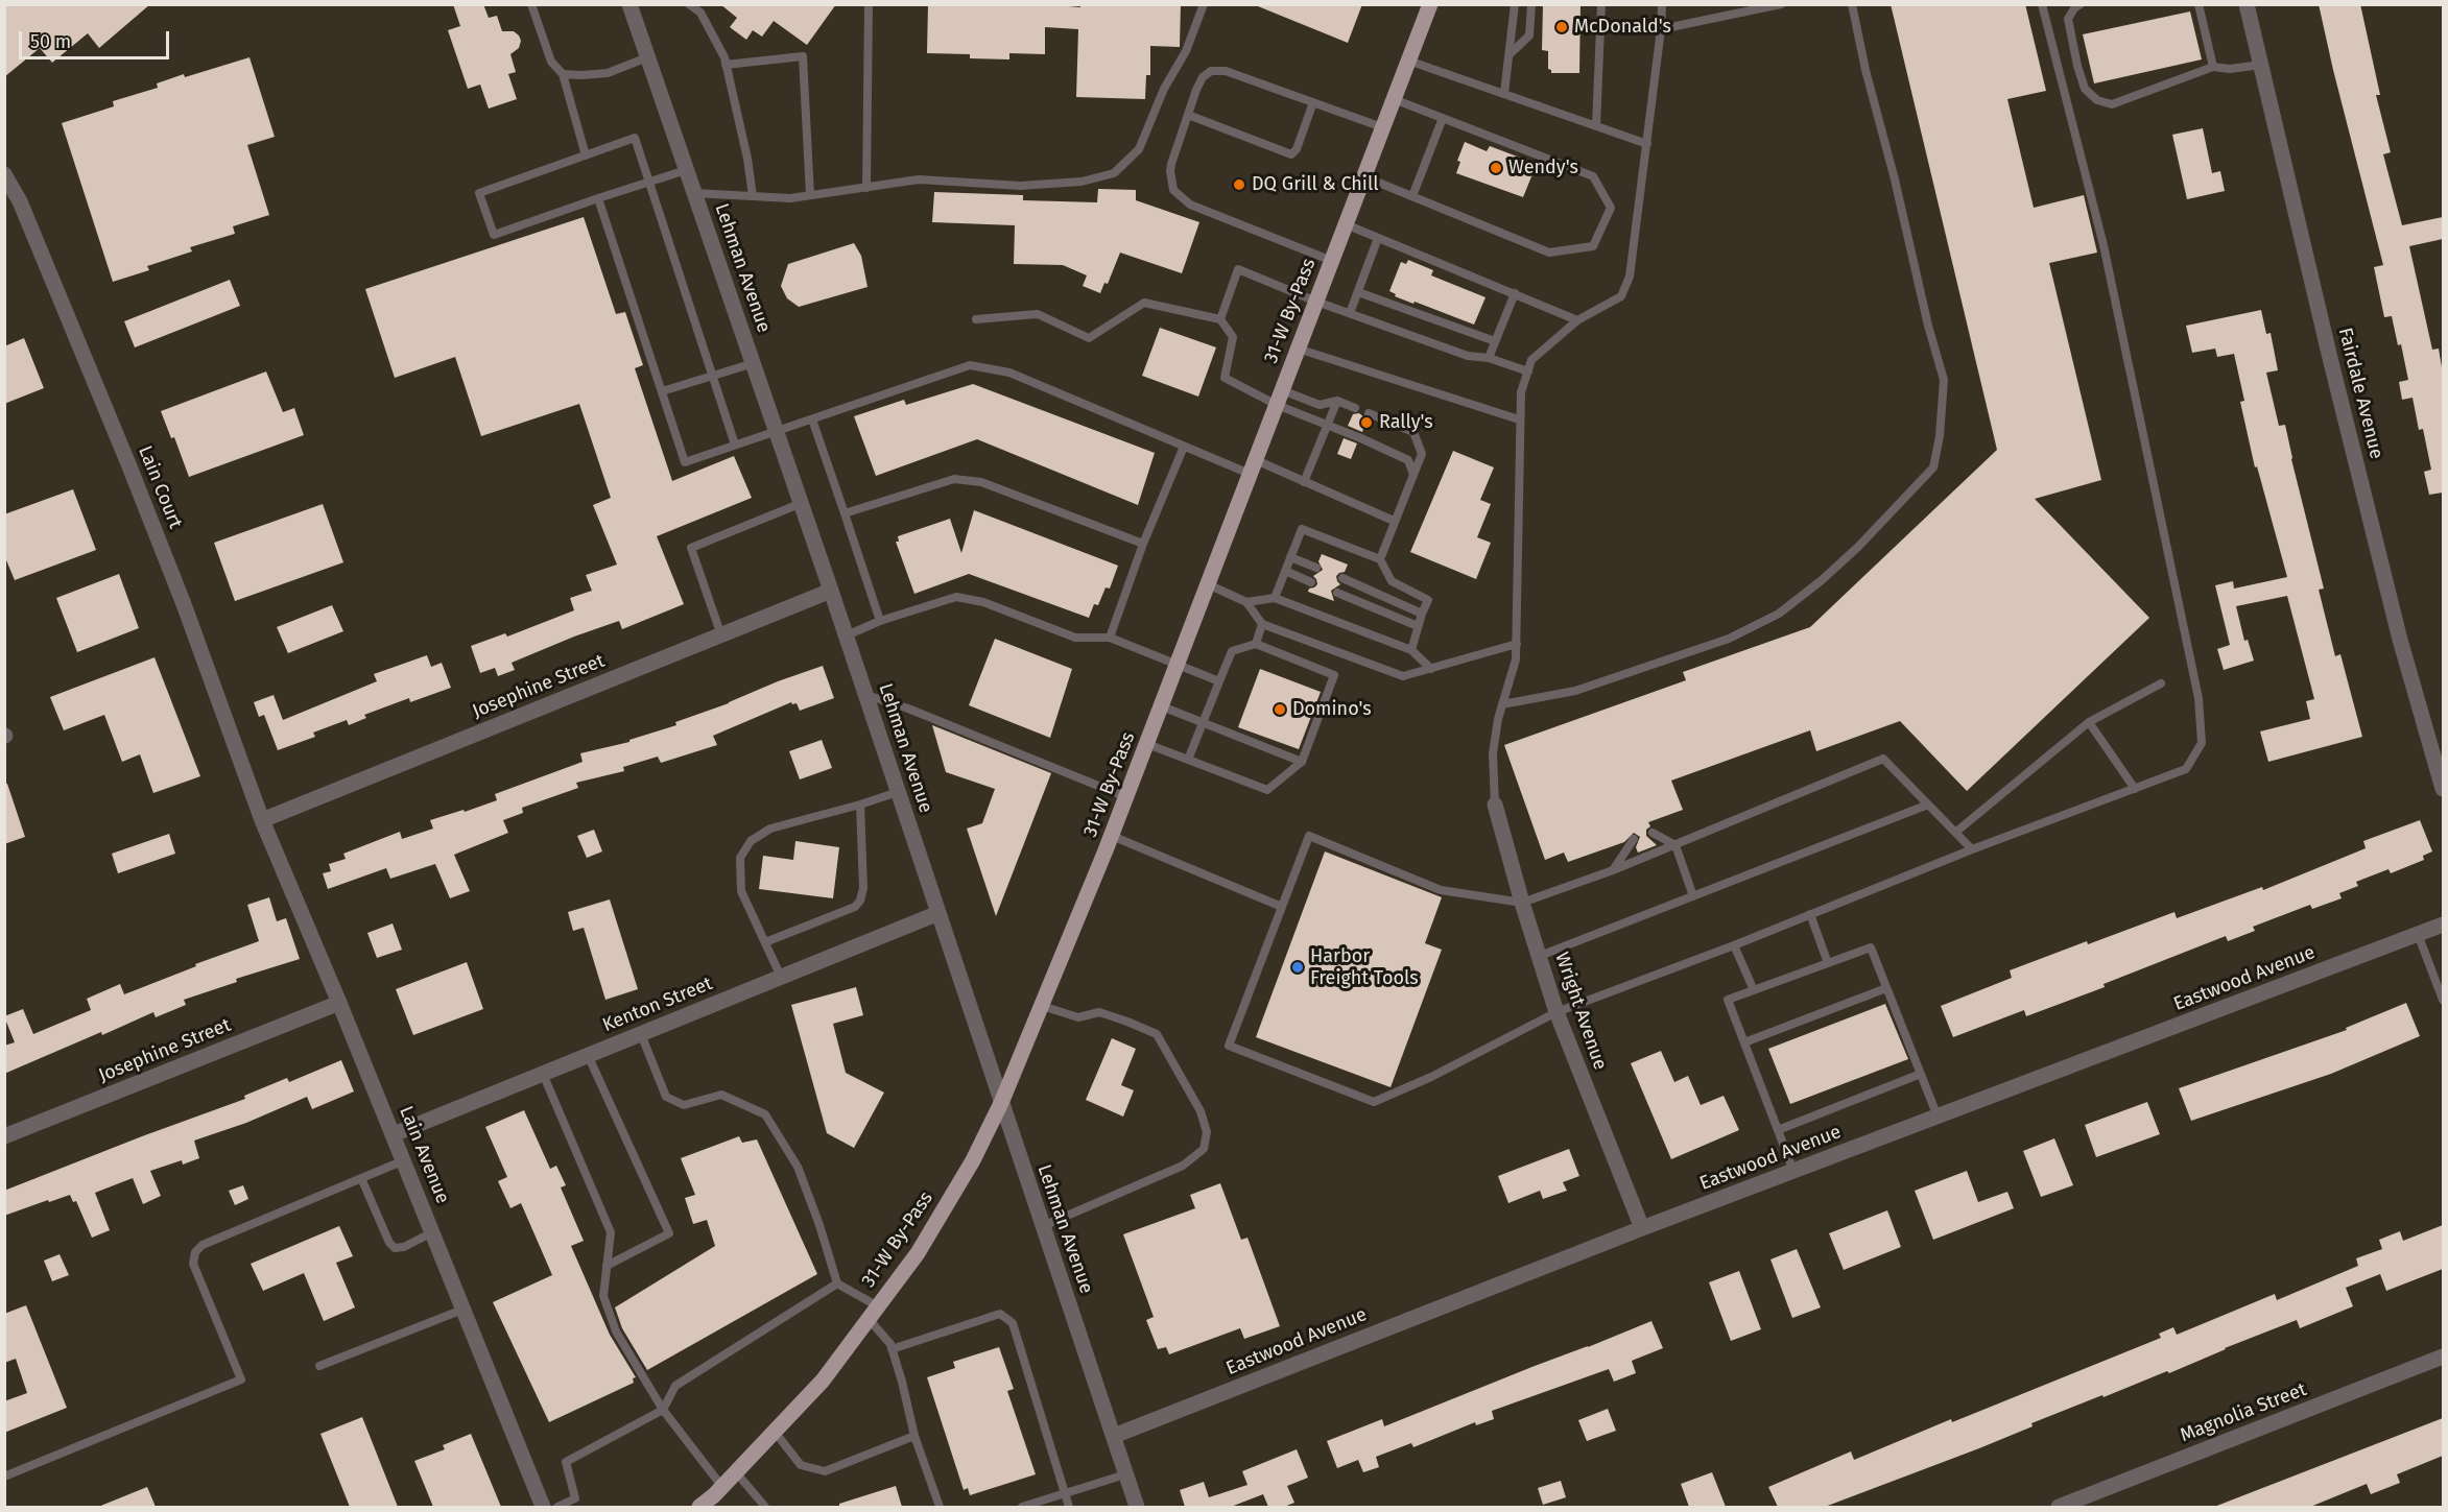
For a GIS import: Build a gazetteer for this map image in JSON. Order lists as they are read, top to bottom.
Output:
{
  "streets": {
    "main road": ["31-W By-Pass"],
    "street": [
      "Lehman Avenue",
      "Fairdale Avenue",
      "Lain Court",
      "Josephine Street",
      "Eastwood Avenue",
      "Kenton Street",
      "Wright Avenue",
      "Lain Avenue",
      "Magnolia Street"
    ]
  },
  "crossings": [
    ["Lehman Avenue", "31-W By-Pass"],
    ["Lehman Avenue", "Josephine Street"],
    ["Lehman Avenue", "Eastwood Avenue"],
    ["Lehman Avenue", "Kenton Street"],
    ["Lain Court", "Josephine Street"],
    ["Lain Court", "Lain Avenue"],
    ["Josephine Street", "Lain Avenue"],
    ["Eastwood Avenue", "Wright Avenue"],
    ["Kenton Street", "Lain Avenue"]
  ],
  "places": [
    "McDonald's",
    "Wendy's",
    "DQ Grill & Chill",
    "Rally's",
    "Domino's",
    "Harbor Freight Tools"
  ],
  "scale_bar": "50 m"
}
